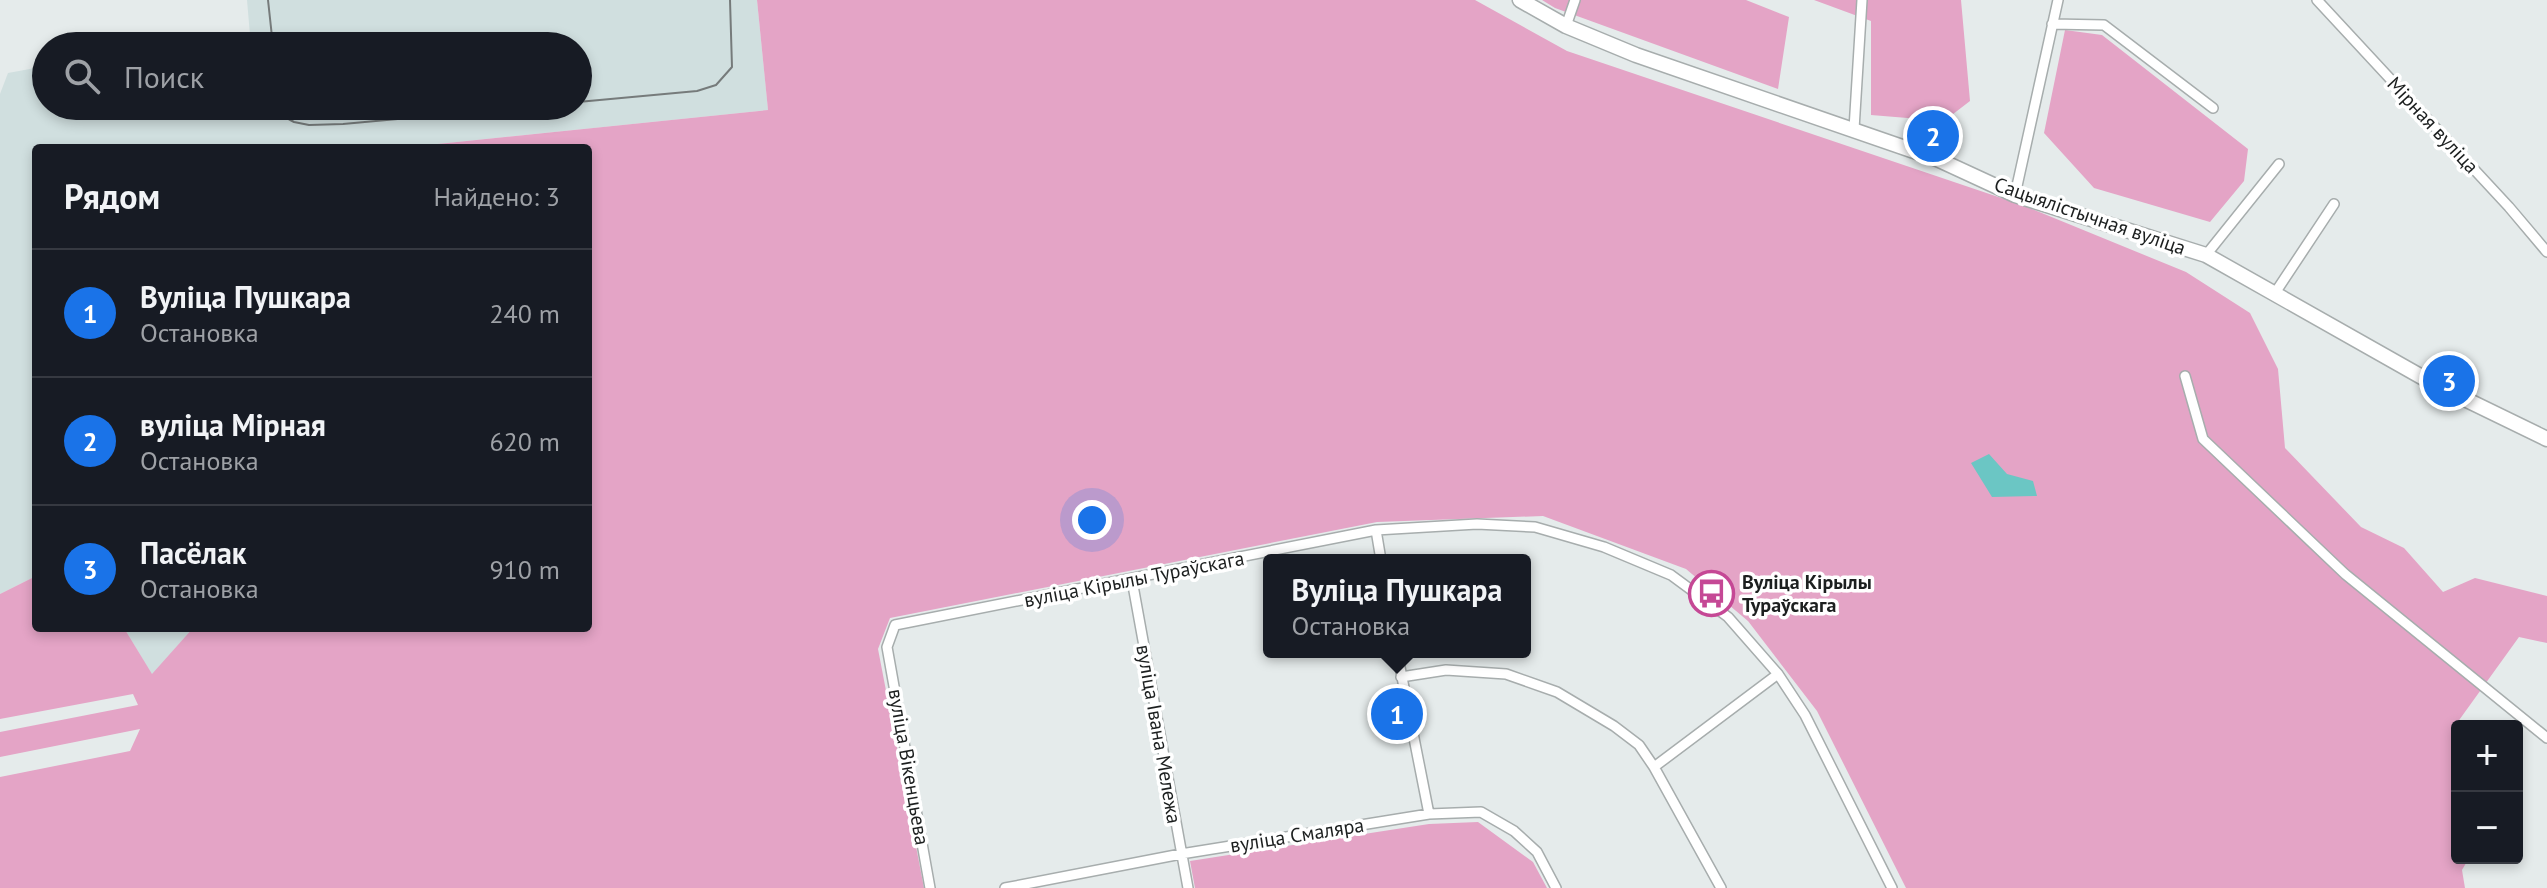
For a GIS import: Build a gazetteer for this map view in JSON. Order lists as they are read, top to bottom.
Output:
{
  "streets": {
    "main road": ["Сацыялістычная вуліца"],
    "street": [
      "Мірная вуліца",
      "вуліца Кірылы Тураўскага",
      "вуліца Івана Мележа",
      "вуліца Вікенцьева",
      "вуліца Смаляра"
    ]
  },
  "crossings": [
    ["вуліца Кірылы Тураўскага", "вуліца Івана Мележа"],
    ["вуліца Кірылы Тураўскага", "вуліца Вікенцьева"],
    ["вуліца Івана Мележа", "вуліца Смаляра"]
  ],
  "places": {
    "bus stop": ["Вуліца Кірылы Тураўскага"]
  },
  "page": {
    "search": "Поиск",
    "pins": ["2", "3", "1"],
    "heading": ["Рядом", "Найдено: 3"],
    "list": [
      {
        "mark": "1",
        "name": "Вуліца Пушкара",
        "note": "Остановка",
        "value": "240 m"
      },
      {
        "mark": "2",
        "name": "вуліца Мірная",
        "note": "Остановка",
        "value": "620 m"
      },
      {
        "mark": "3",
        "name": "Пасёлак",
        "note": "Остановка",
        "value": "910 m"
      }
    ],
    "popup": ["Вуліца Пушкара", "Остановка"],
    "map_buttons": ["+", "−"]
  }
}
